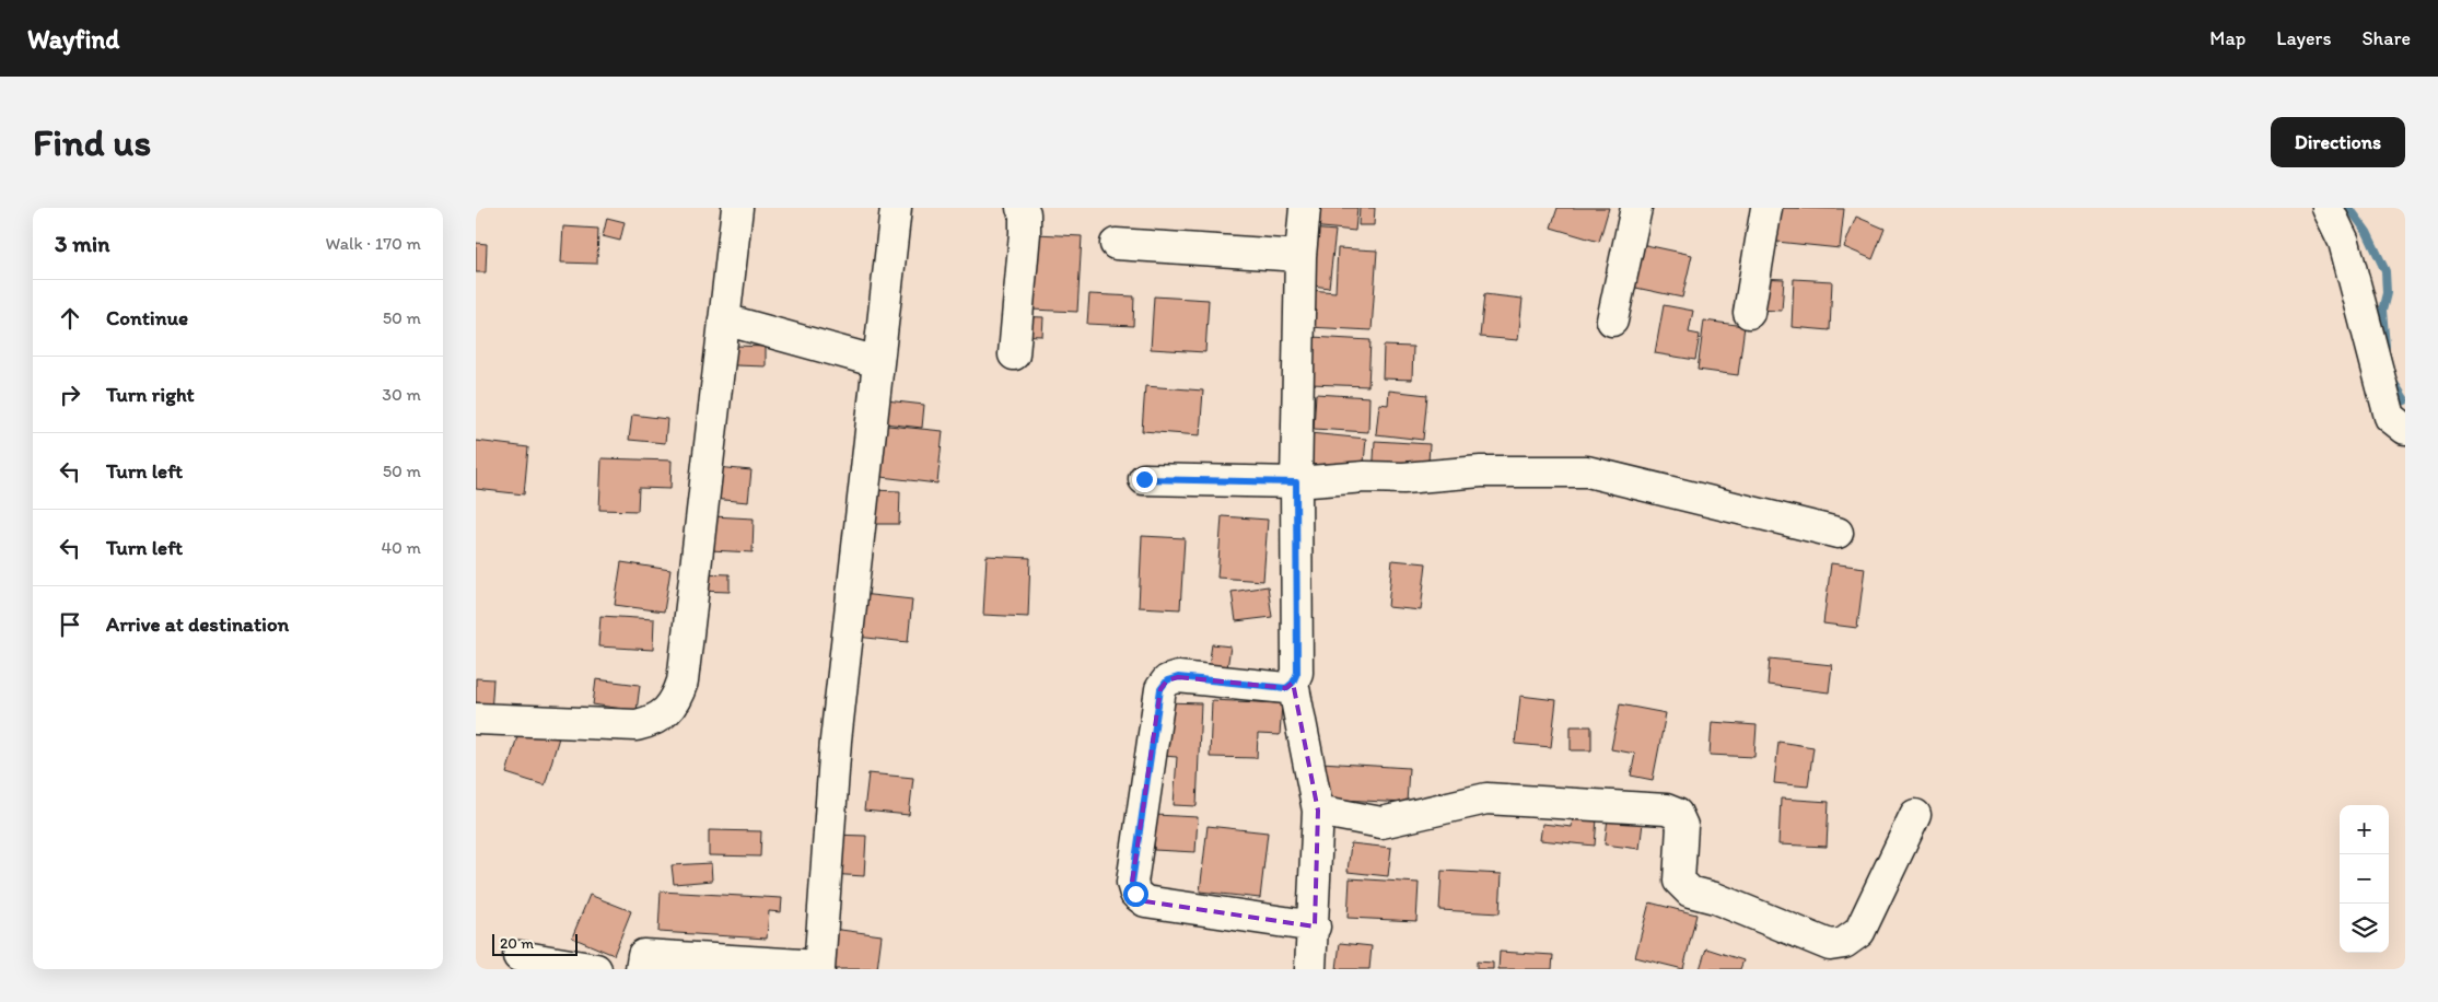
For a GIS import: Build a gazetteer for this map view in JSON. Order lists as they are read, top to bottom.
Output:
{
  "scale_bar": "20 m",
  "page": {
    "header": "Wayfind",
    "nav": ["Map", "Layers", "Share"],
    "buttons": "Directions",
    "title": "Find us",
    "heading": ["3 min", "Walk · 170 m"],
    "list": [
      ["Continue", "50 m"],
      ["Turn right", "30 m"],
      ["Turn left", "50 m"],
      ["Turn left", "40 m"],
      "Arrive at destination"
    ],
    "map_buttons": ["+", "−"],
    "scale": "20 m"
  }
}
